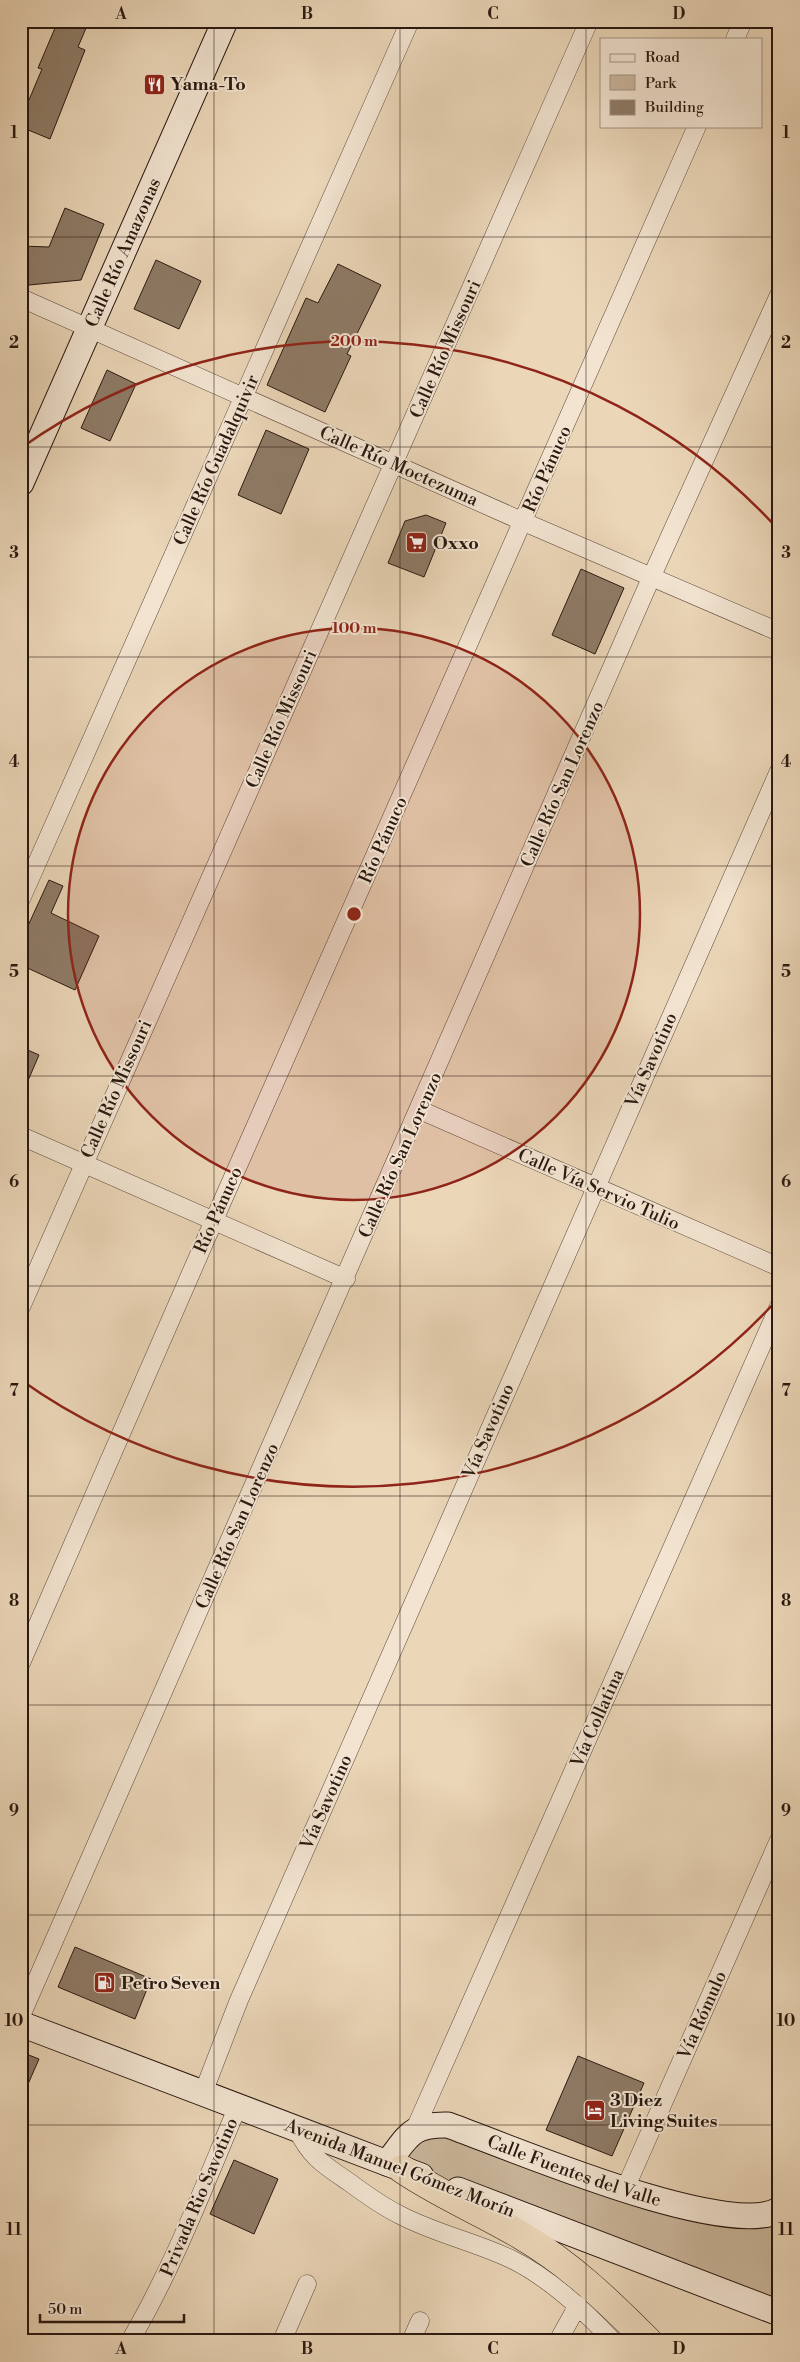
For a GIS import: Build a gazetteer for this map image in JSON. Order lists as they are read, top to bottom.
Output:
{
  "streets": {
    "street": [
      "Calle Río Amazonas",
      "Calle Río Missouri",
      "Calle Río Guadalquivir",
      "Calle Río Moctezuma",
      "Río Pánuco",
      "Calle Río San Lorenzo",
      "Vía Savotino",
      "Calle Vía Servio Tulio",
      "Vía Collatina",
      "Vía Rómulo",
      "Avenida Manuel Gómez Morín",
      "Calle Fuentes del Valle",
      "Privada Rio Savotino"
    ]
  },
  "crossings": [
    ["Calle Río Amazonas", "Calle Río Moctezuma"],
    ["Calle Río Missouri", "Calle Río Moctezuma"],
    ["Calle Río Guadalquivir", "Calle Río Moctezuma"],
    ["Calle Río Moctezuma", "Río Pánuco"],
    ["Calle Río Moctezuma", "Calle Río San Lorenzo"],
    ["Calle Río San Lorenzo", "Calle Vía Servio Tulio"],
    ["Vía Savotino", "Calle Vía Servio Tulio"],
    ["Vía Savotino", "Avenida Manuel Gómez Morín"],
    ["Vía Collatina", "Calle Fuentes del Valle"],
    ["Vía Rómulo", "Calle Fuentes del Valle"],
    ["Avenida Manuel Gómez Morín", "Privada Rio Savotino"]
  ],
  "places": {
    "restaurant": ["Yama-To"],
    "supermarket": ["Oxxo"],
    "fuel station": ["Petro Seven"],
    "hotel": ["3 Diez Living Suites"]
  },
  "legend": ["Road", "Park", "Building"],
  "scale_bar": "50 m",
  "grid": {
    "columns": [
      "A",
      "B",
      "C",
      "D"
    ],
    "rows": [
      "1",
      "2",
      "3",
      "4",
      "5",
      "6",
      "7",
      "8",
      "9",
      "10",
      "11"
    ]
  },
  "rings": ["200 m", "100 m"]
}
